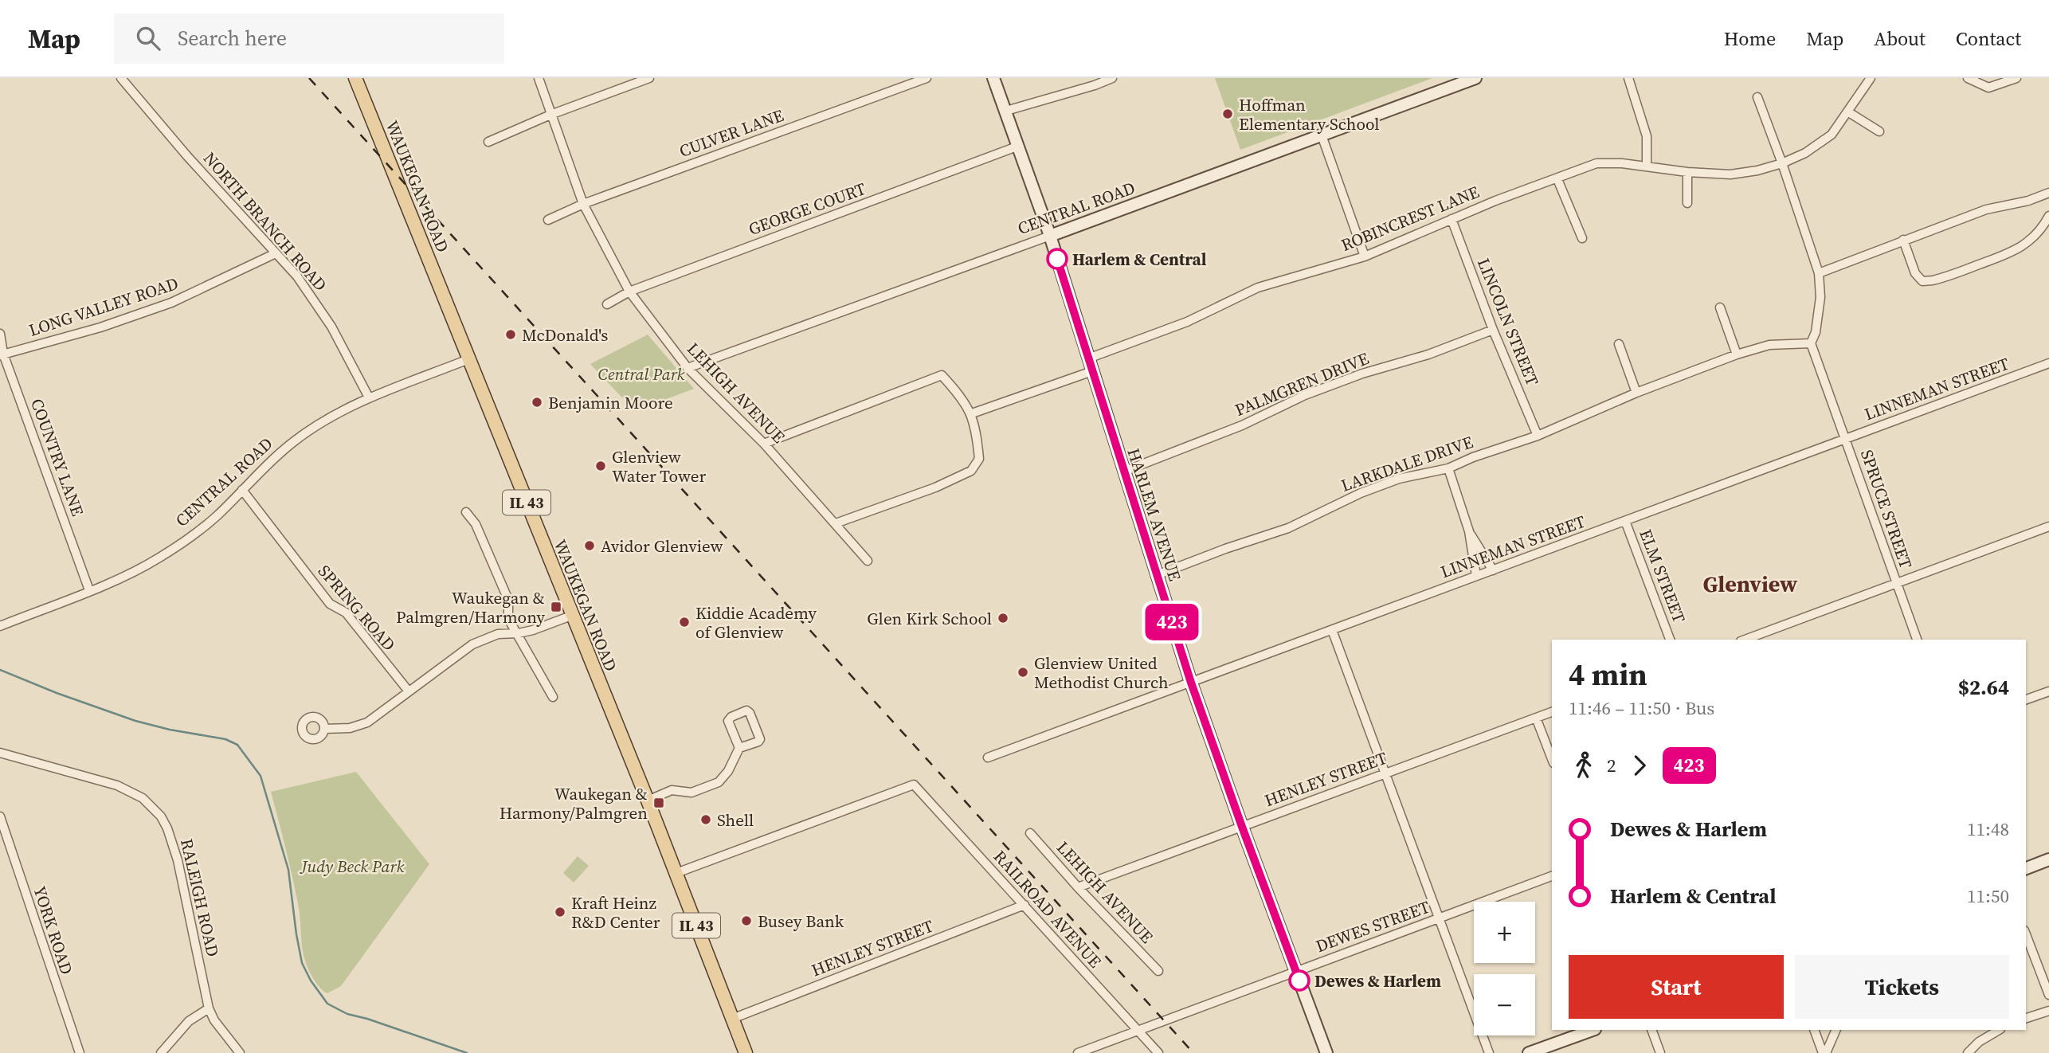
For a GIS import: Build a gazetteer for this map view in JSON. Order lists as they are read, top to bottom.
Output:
{
  "streets": {
    "main road": [
      "WAUKEGAN ROAD",
      "CENTRAL ROAD",
      "IL 43",
      "HARLEM AVENUE"
    ],
    "street": [
      "CULVER LANE",
      "GEORGE COURT",
      "ROBINCREST LANE",
      "NORTH BRANCH ROAD",
      "LONG VALLEY ROAD",
      "LINCOLN STREET",
      "PALMGREN DRIVE",
      "LINNEMAN STREET",
      "LEHIGH AVENUE",
      "COUNTRY LANE",
      "LARKDALE DRIVE",
      "SPRUCE STREET",
      "ELM STREET",
      "SPRING ROAD",
      "HENLEY STREET",
      "RALEIGH ROAD",
      "RAILROAD AVENUE",
      "DEWES STREET",
      "YORK ROAD"
    ]
  },
  "crossings": [
    ["CULVER LANE", "LEHIGH AVENUE"],
    ["WAUKEGAN ROAD", "CENTRAL ROAD"],
    ["WAUKEGAN ROAD", "HENLEY STREET"],
    ["WAUKEGAN ROAD", "RAILROAD AVENUE"],
    ["CENTRAL ROAD", "NORTH BRANCH ROAD"],
    ["CENTRAL ROAD", "LEHIGH AVENUE"],
    ["CENTRAL ROAD", "COUNTRY LANE"],
    ["CENTRAL ROAD", "HARLEM AVENUE"],
    ["CENTRAL ROAD", "SPRING ROAD"],
    ["GEORGE COURT", "LEHIGH AVENUE"],
    ["GEORGE COURT", "HARLEM AVENUE"],
    ["ROBINCREST LANE", "LINCOLN STREET"],
    ["ROBINCREST LANE", "HARLEM AVENUE"],
    ["NORTH BRANCH ROAD", "LONG VALLEY ROAD"],
    ["LONG VALLEY ROAD", "COUNTRY LANE"],
    ["LINCOLN STREET", "PALMGREN DRIVE"],
    ["LINCOLN STREET", "LARKDALE DRIVE"],
    ["PALMGREN DRIVE", "HARLEM AVENUE"],
    ["LINNEMAN STREET", "SPRUCE STREET"],
    ["LINNEMAN STREET", "HARLEM AVENUE"],
    ["LINNEMAN STREET", "ELM STREET"],
    ["LEHIGH AVENUE", "HENLEY STREET"],
    ["LARKDALE DRIVE", "SPRUCE STREET"],
    ["LARKDALE DRIVE", "HARLEM AVENUE"],
    ["HARLEM AVENUE", "HENLEY STREET"],
    ["HARLEM AVENUE", "DEWES STREET"],
    ["HENLEY STREET", "RAILROAD AVENUE"],
    ["RAILROAD AVENUE", "DEWES STREET"]
  ],
  "districts": ["Glenview"],
  "parks": ["Central Park", "Judy Beck Park"],
  "places": {
    "other": [
      "Hoffman Elementary School",
      "Harlem & Central",
      "McDonald's",
      "Benjamin Moore",
      "Glenview Water Tower",
      "Avidor Glenview",
      "Glen Kirk School",
      "Kiddie Academy of Glenview",
      "Glenview United Methodist Church",
      "Shell",
      "Kraft Heinz R&D Center",
      "Busey Bank",
      "Dewes & Harlem"
    ],
    "transit": ["Waukegan & Palmgren/Harmony", "Waukegan & Harmony/Palmgren"]
  },
  "lines": ["bus line 423"],
  "page": {
    "header": "Map",
    "search": "Search here",
    "nav": [
      "Home",
      "Map",
      "About",
      "Contact"
    ],
    "on_map": "423",
    "heading": ["4 min", "11:46 – 11:50 · Bus", "$2.64"],
    "legs": ["2", "423"],
    "list": [
      {
        "name": "Dewes & Harlem",
        "value": "11:48"
      },
      {
        "name": "Harlem & Central",
        "value": "11:50"
      }
    ],
    "map_buttons": ["+", "−"],
    "buttons": ["Start", "Tickets"]
  }
}
